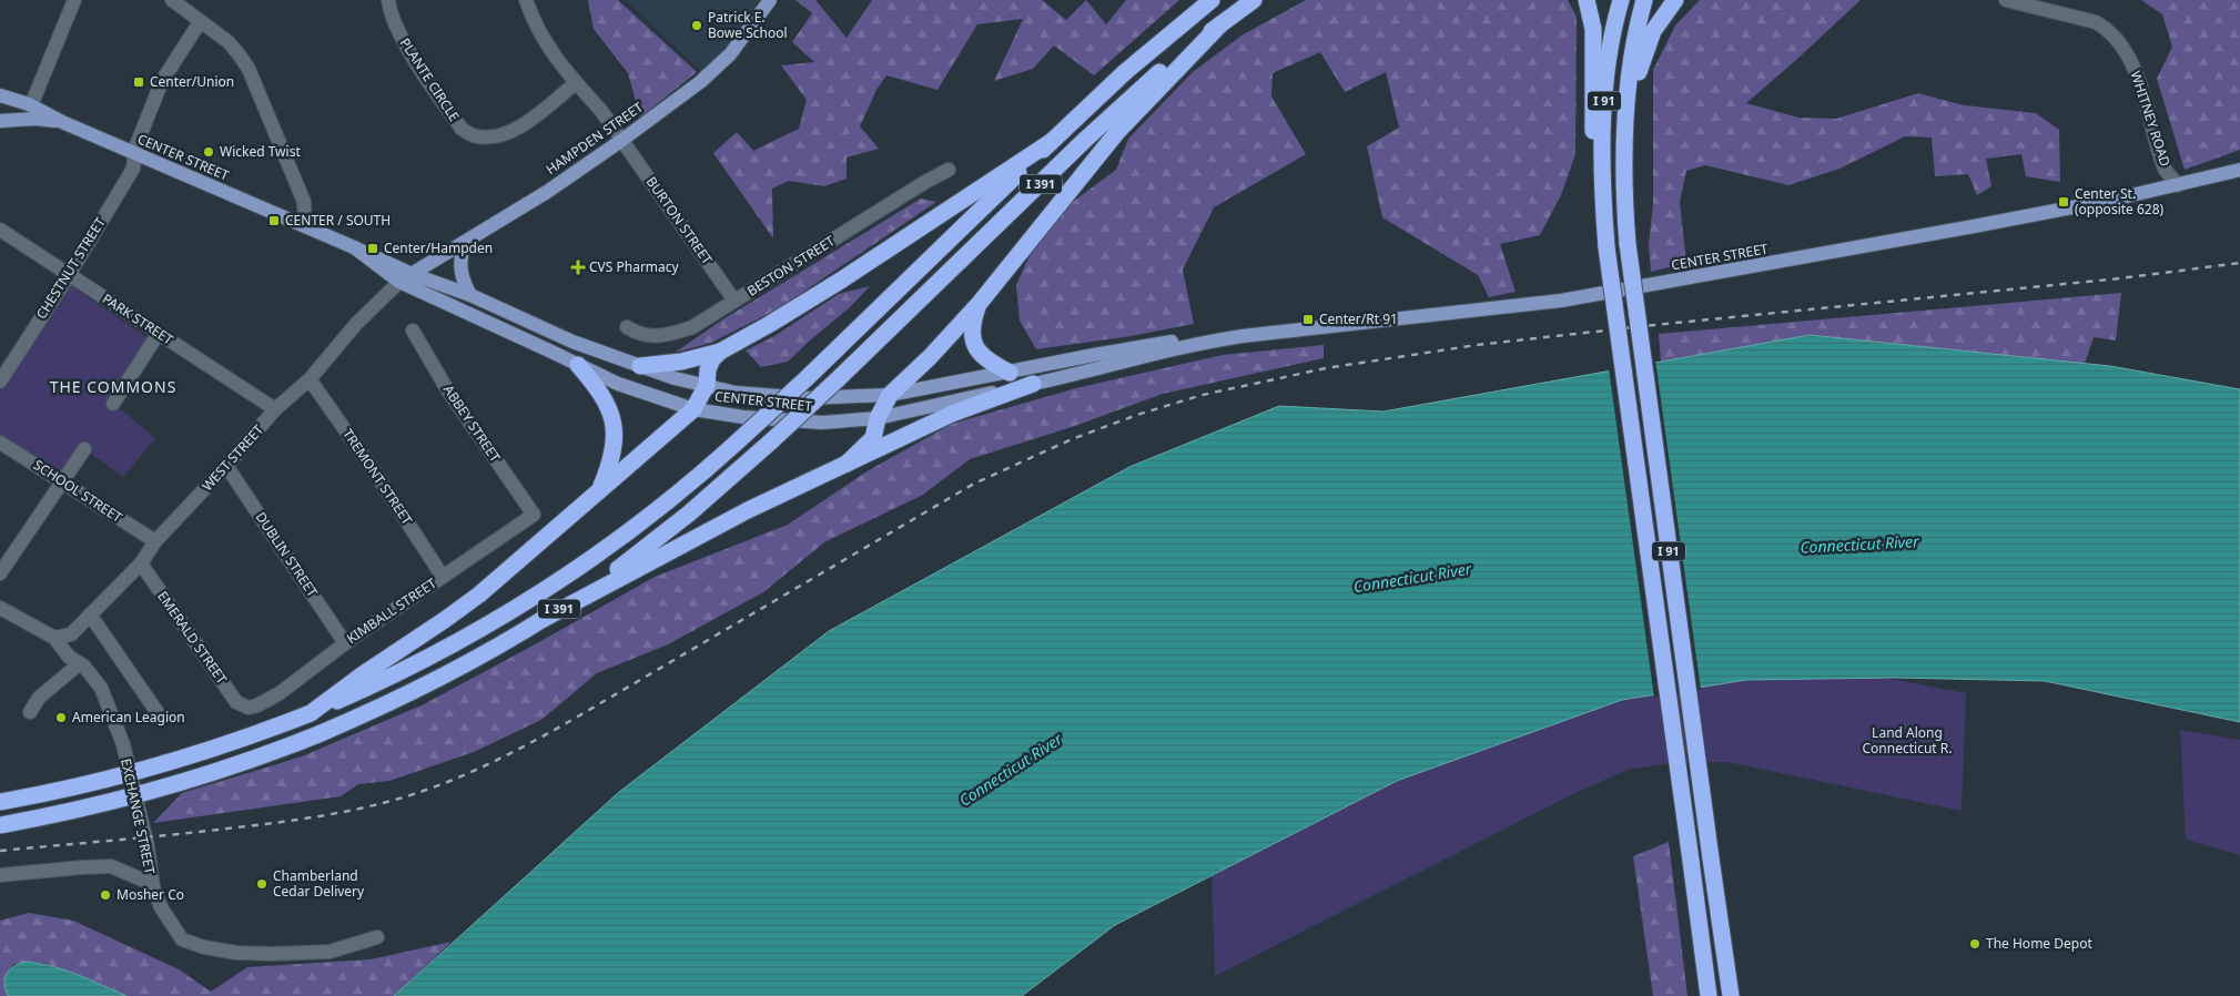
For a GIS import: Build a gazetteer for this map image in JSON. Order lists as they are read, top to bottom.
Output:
{
  "streets": {
    "highway": ["I 91", "I 391"],
    "main road": ["HAMPDEN STREET", "CENTER STREET"],
    "street": [
      "PLANTE CIRCLE",
      "WHITNEY ROAD",
      "BURTON STREET",
      "BESTON STREET",
      "CHESTNUT STREET",
      "PARK STREET",
      "ABBEY STREET",
      "WEST STREET",
      "TREMONT STREET",
      "SCHOOL STREET",
      "DUBLIN STREET",
      "KIMBALL STREET",
      "EMERALD STREET",
      "EXCHANGE STREET"
    ]
  },
  "crossings": [
    ["PLANTE CIRCLE", "BURTON STREET"],
    ["WHITNEY ROAD", "CENTER STREET"],
    ["HAMPDEN STREET", "CENTER STREET"],
    ["HAMPDEN STREET", "BURTON STREET"],
    ["HAMPDEN STREET", "WEST STREET"],
    ["CENTER STREET", "CHESTNUT STREET"],
    ["CENTER STREET", "WEST STREET"],
    ["BURTON STREET", "BESTON STREET"],
    ["CHESTNUT STREET", "PARK STREET"],
    ["PARK STREET", "WEST STREET"],
    ["ABBEY STREET", "KIMBALL STREET"],
    ["WEST STREET", "TREMONT STREET"],
    ["WEST STREET", "SCHOOL STREET"],
    ["WEST STREET", "DUBLIN STREET"],
    ["WEST STREET", "EMERALD STREET"],
    ["WEST STREET", "EXCHANGE STREET"],
    ["TREMONT STREET", "KIMBALL STREET"],
    ["DUBLIN STREET", "KIMBALL STREET"],
    ["KIMBALL STREET", "EMERALD STREET"]
  ],
  "districts": ["THE COMMONS"],
  "water": ["Connecticut River"],
  "parks": ["Land Along Connecticut R."],
  "places": {
    "other": [
      "Patrick E. Bowe School",
      "Wicked Twist",
      "American Leagion",
      "Chamberland Cedar Delivery",
      "Mosher Co",
      "The Home Depot"
    ],
    "transit": [
      "Center/Union",
      "Center St. (opposite 628)",
      "CENTER / SOUTH",
      "Center/Hampden",
      "Center/Rt 91"
    ],
    "health": ["CVS Pharmacy"]
  }
}
